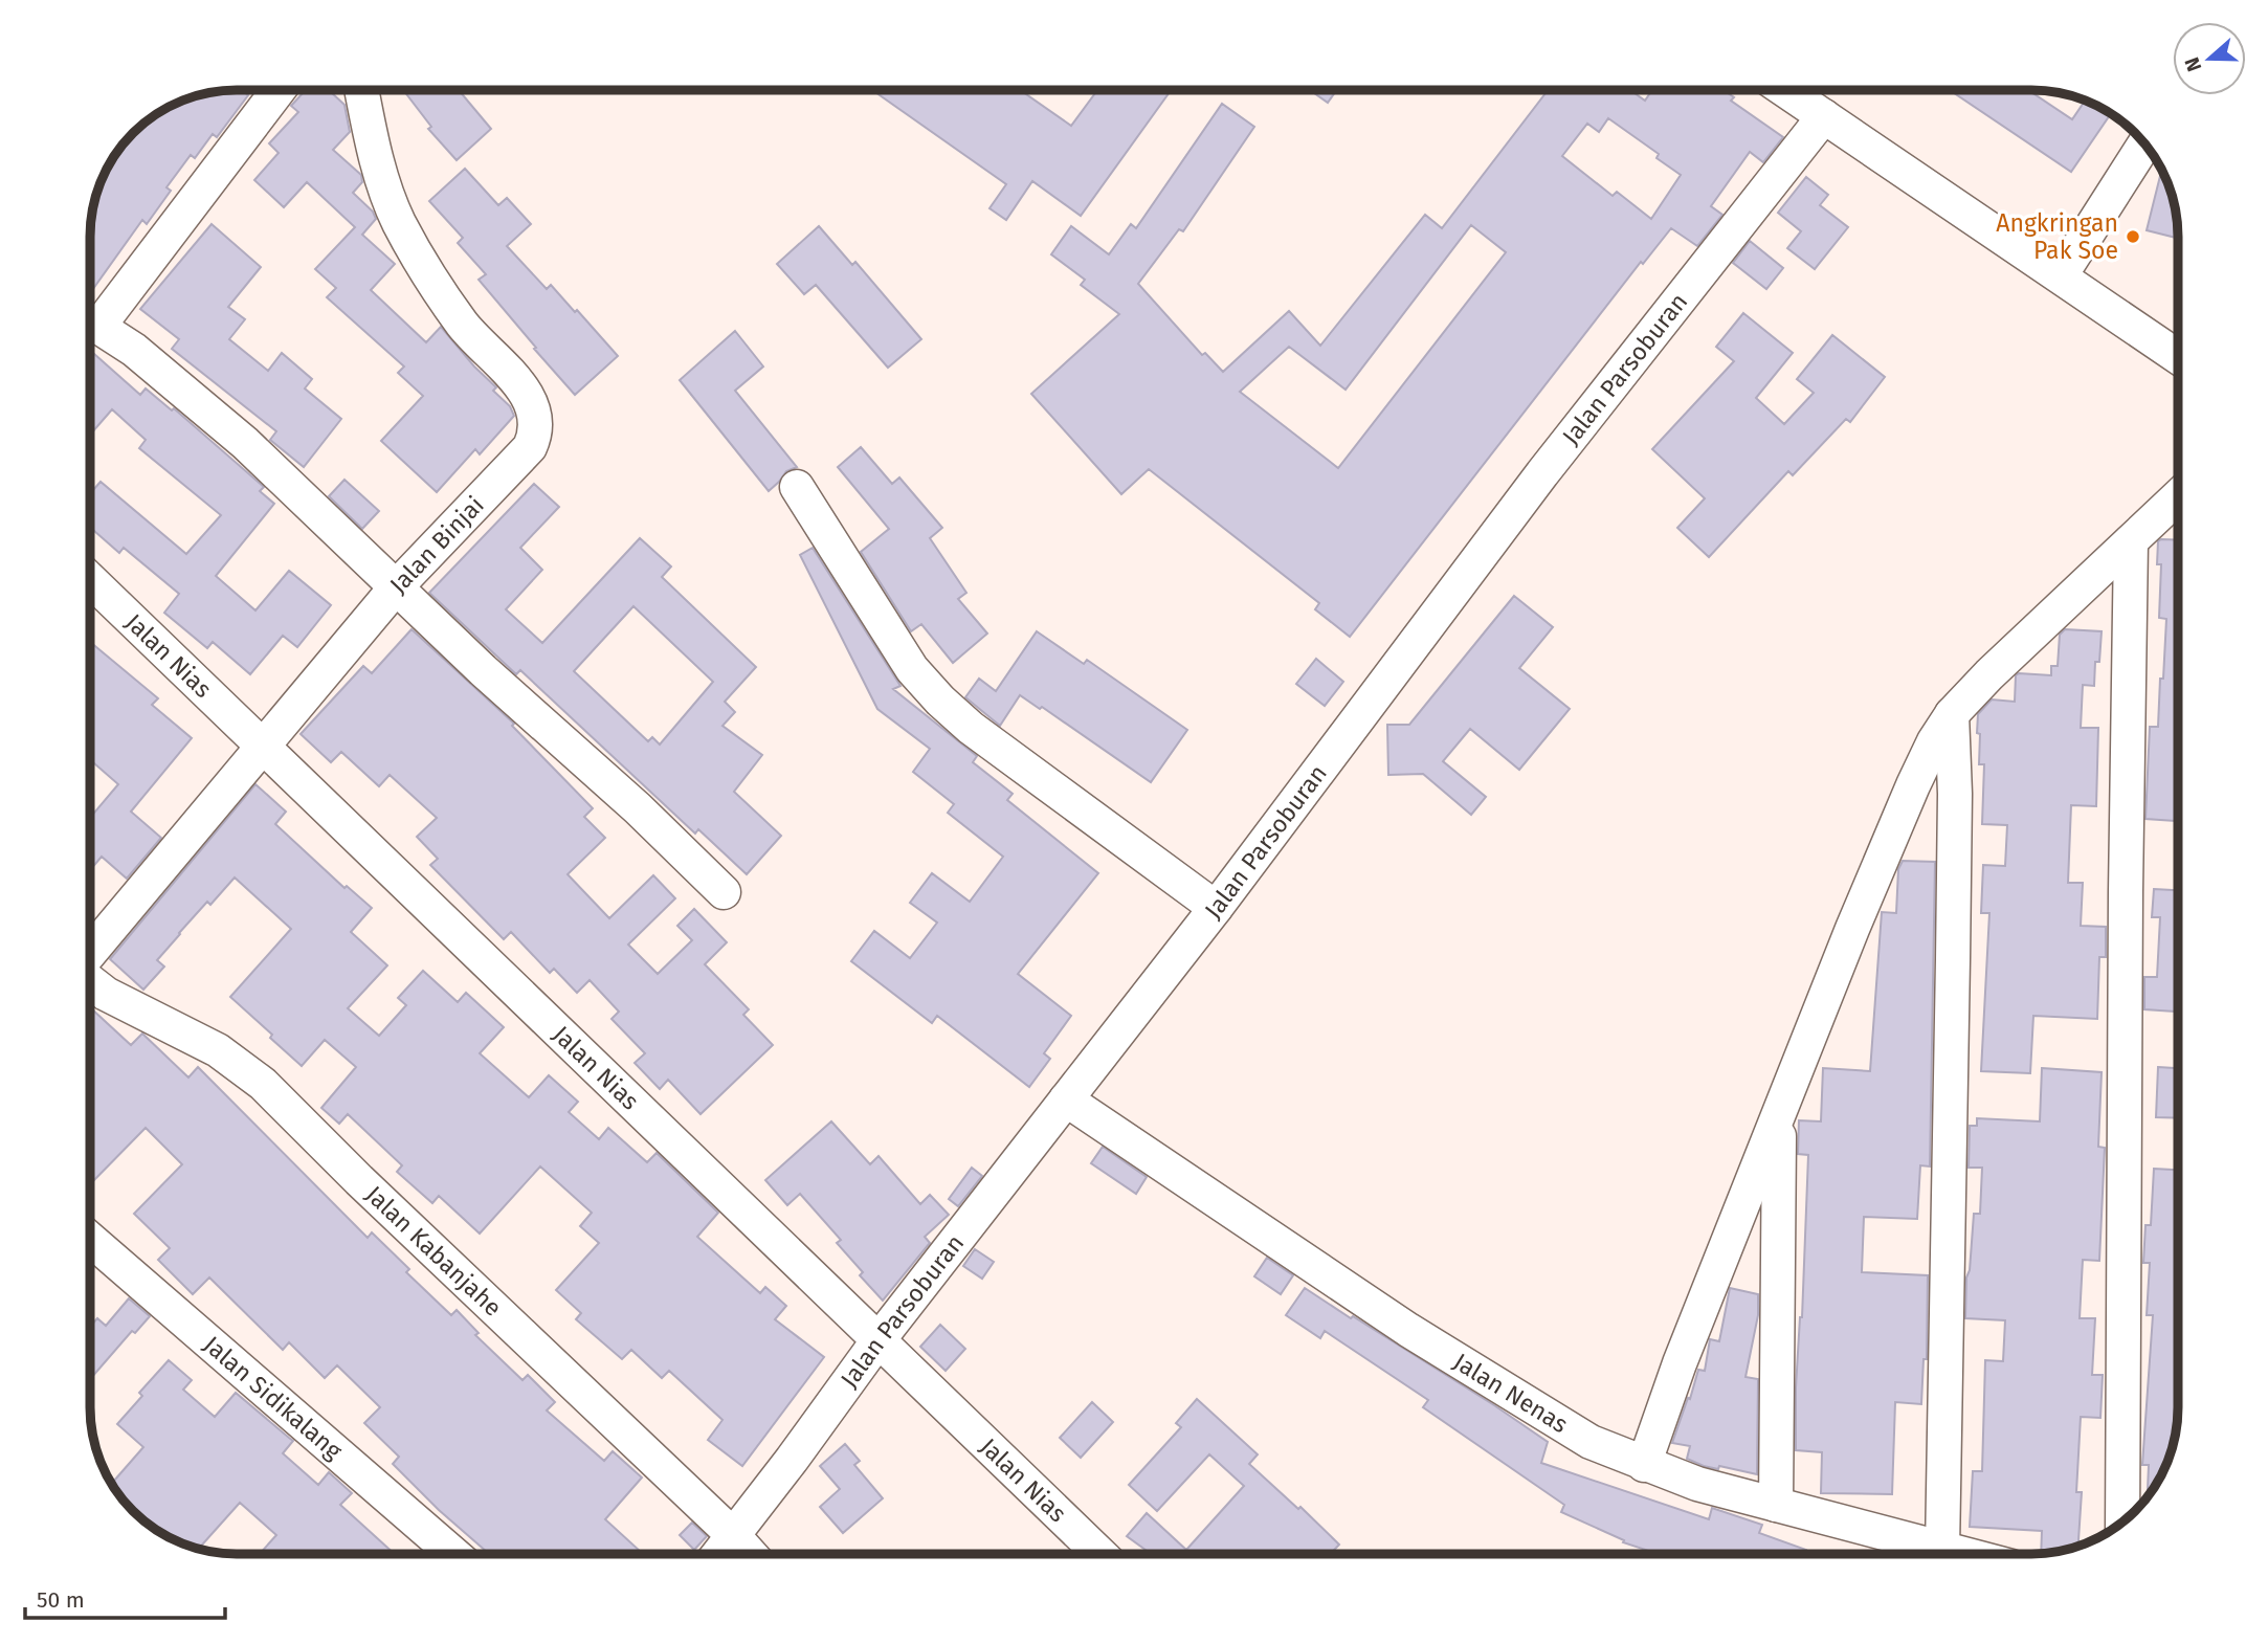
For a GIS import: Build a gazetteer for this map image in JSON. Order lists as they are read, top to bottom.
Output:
{
  "streets": {
    "street": [
      "Jalan Parsoburan",
      "Jalan Binjai",
      "Jalan Nias",
      "Jalan Kabanjahe",
      "Jalan Nenas",
      "Jalan Sidikalang"
    ]
  },
  "crossings": [
    ["Jalan Parsoburan", "Jalan Nias"],
    ["Jalan Parsoburan", "Jalan Kabanjahe"],
    ["Jalan Parsoburan", "Jalan Nenas"],
    ["Jalan Binjai", "Jalan Nias"]
  ],
  "places": ["Angkringan Pak Soe"],
  "scale_bar": "50 m",
  "north": "left"
}
